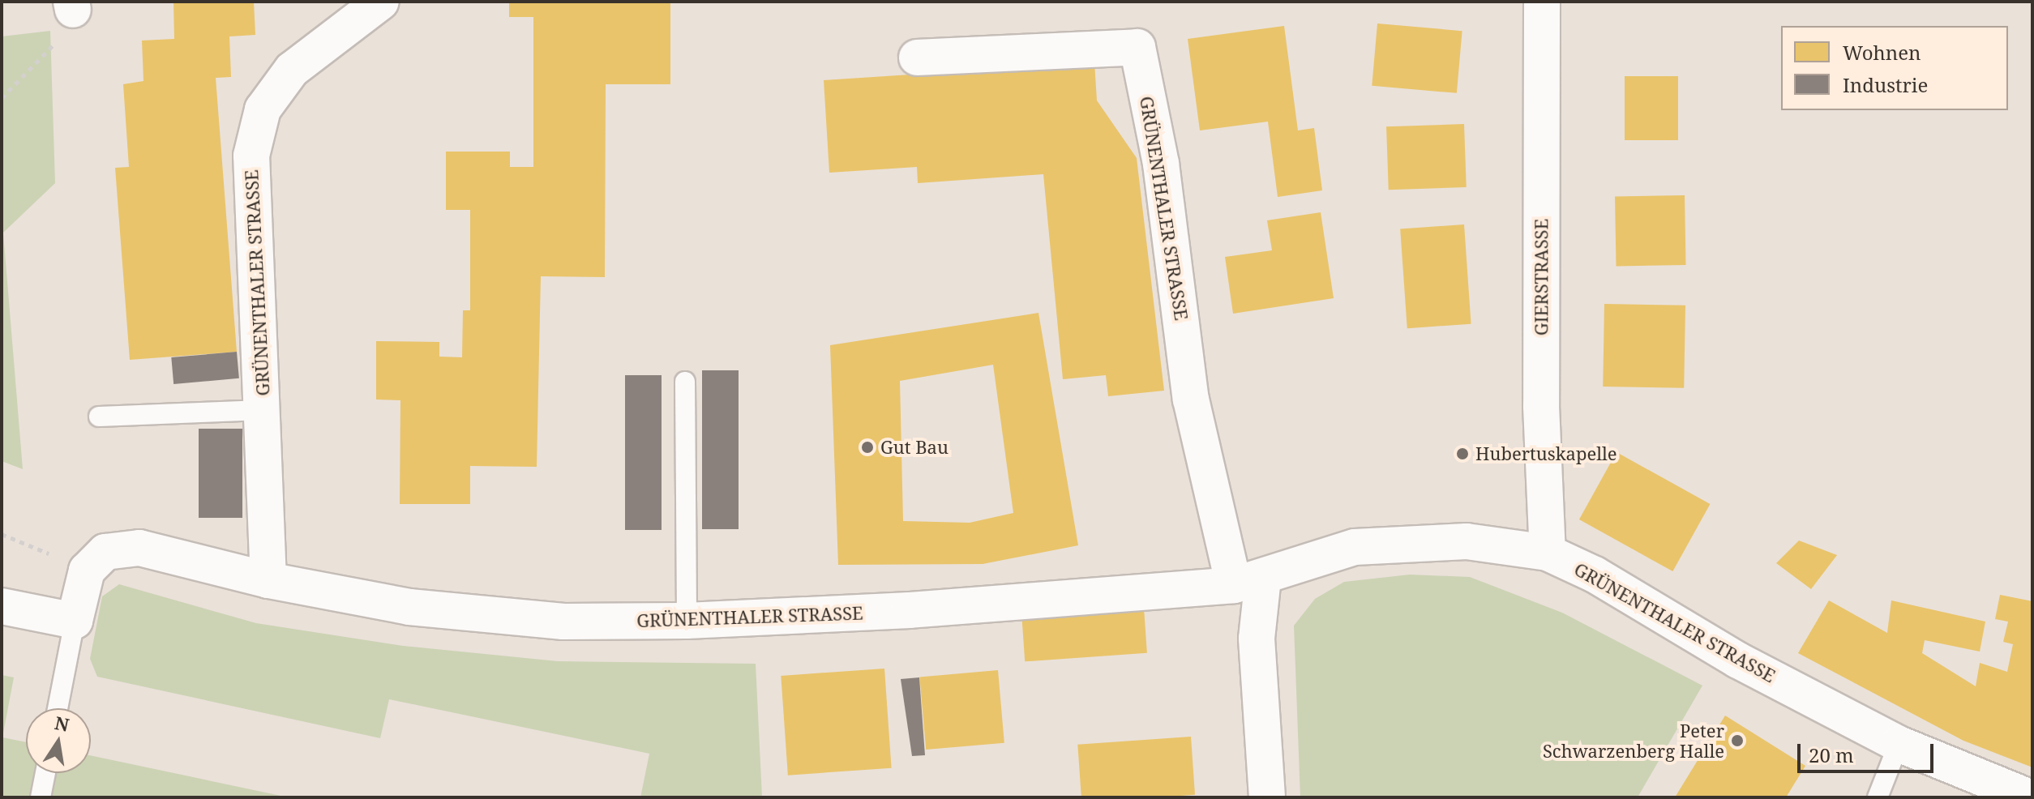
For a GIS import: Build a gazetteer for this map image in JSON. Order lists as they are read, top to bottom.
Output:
{
  "streets": {
    "street": ["GRÜNENTHALER STRASSE", "GIERSTRASSE"]
  },
  "crossings": [
    ["GRÜNENTHALER STRASSE", "GIERSTRASSE"]
  ],
  "places": ["Gut Bau", "Hubertuskapelle", "Peter Schwarzenberg Halle"],
  "legend": ["Wohnen", "Industrie"],
  "scale_bar": "20 m",
  "north": "top"
}
